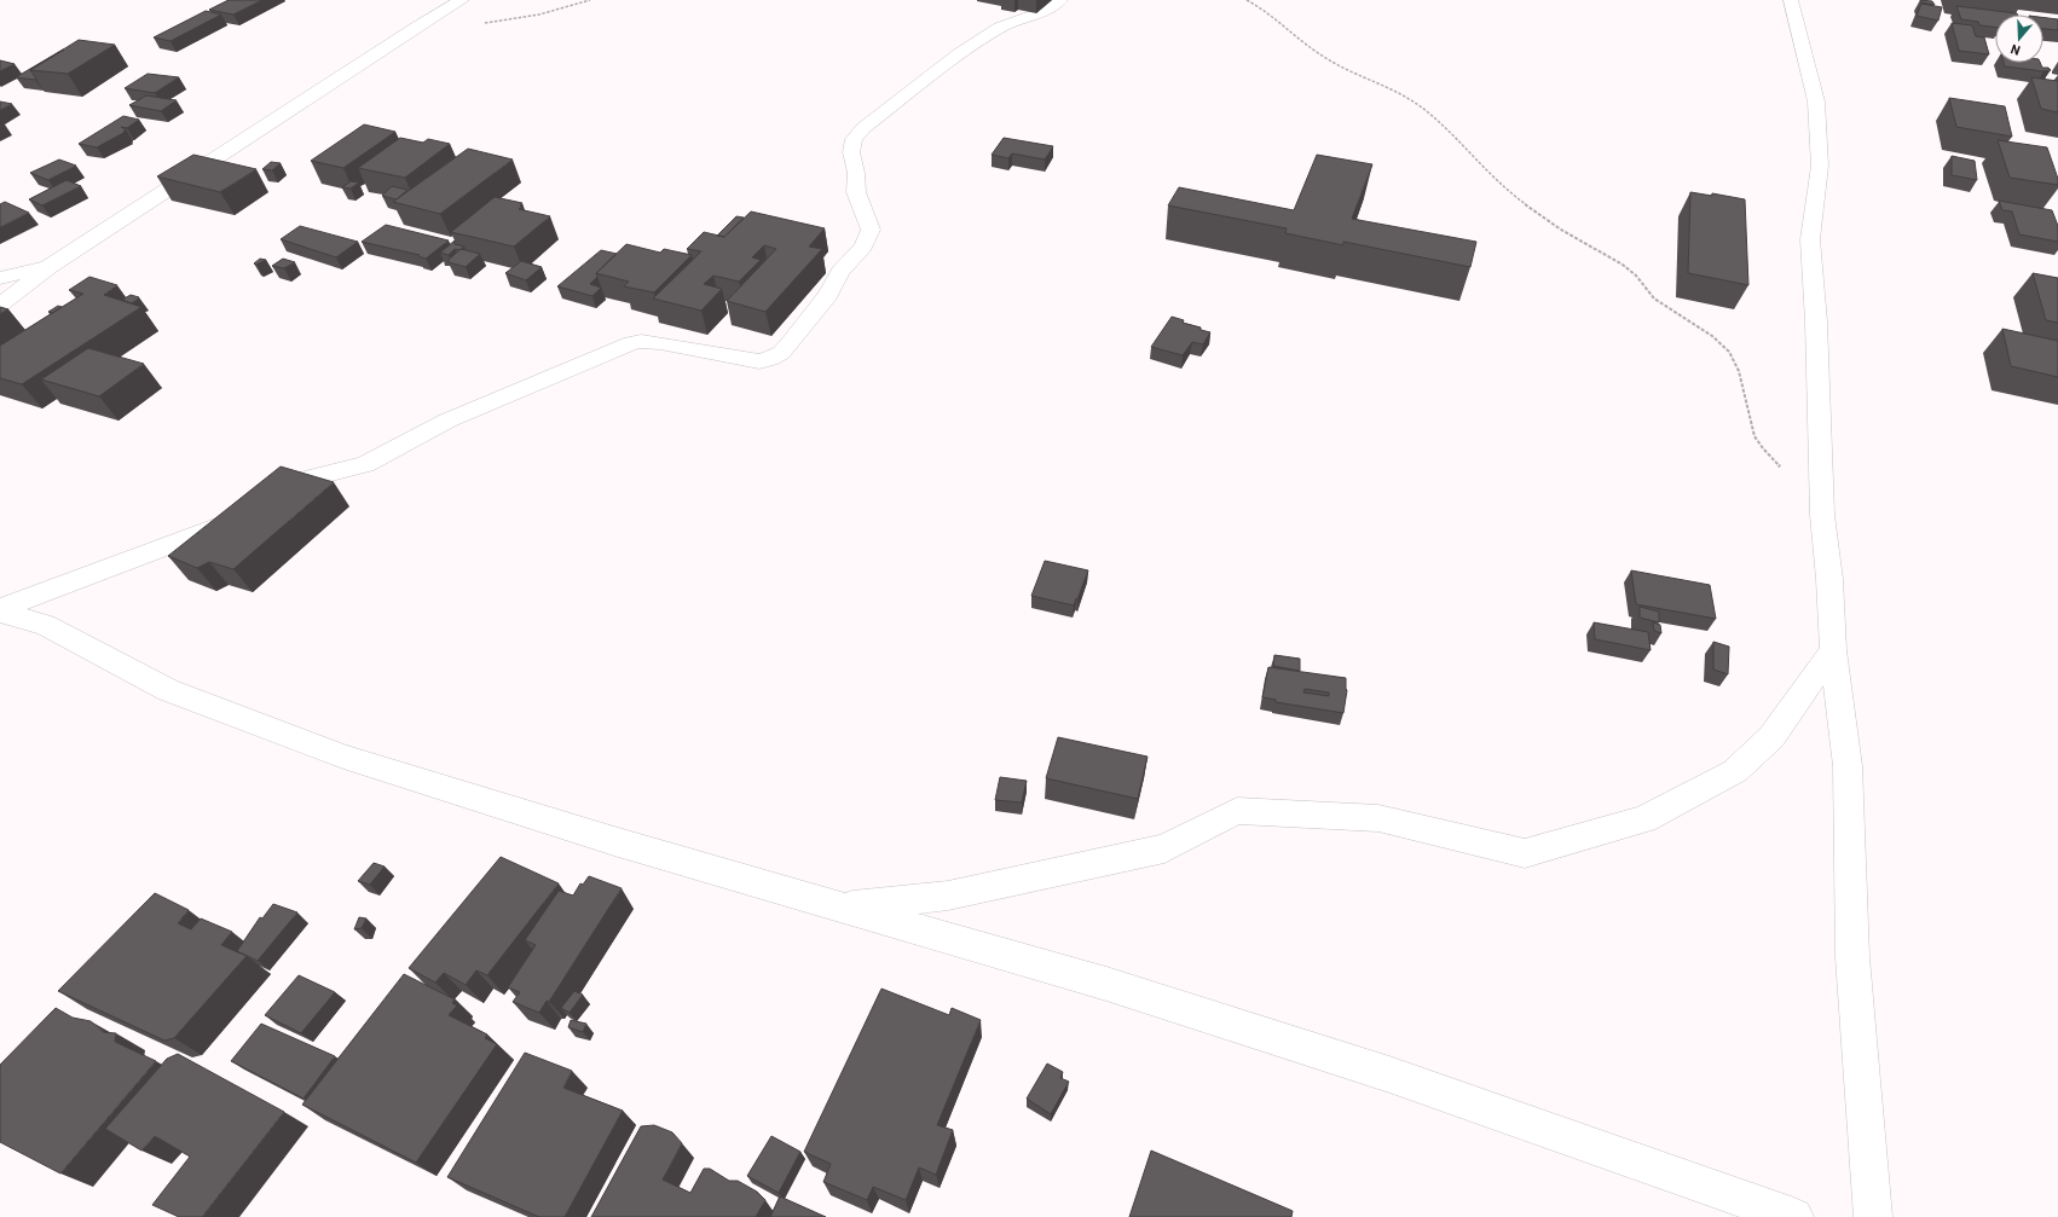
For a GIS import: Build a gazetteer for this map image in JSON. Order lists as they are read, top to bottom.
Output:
{
  "north": "bottom"
}
